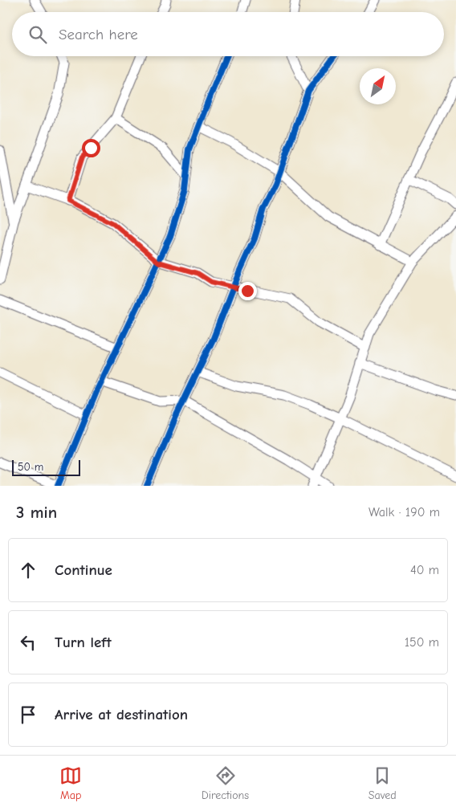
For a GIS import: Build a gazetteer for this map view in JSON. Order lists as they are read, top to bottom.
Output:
{
  "scale_bar": "50 m",
  "north": "top right",
  "page": {
    "search": "Search here",
    "scale": "50 m",
    "heading": ["3 min", "Walk · 190 m"],
    "list": [
      ["Continue", "40 m"],
      ["Turn left", "150 m"],
      "Arrive at destination"
    ],
    "nav": ["Map", "Directions", "Saved"]
  }
}
